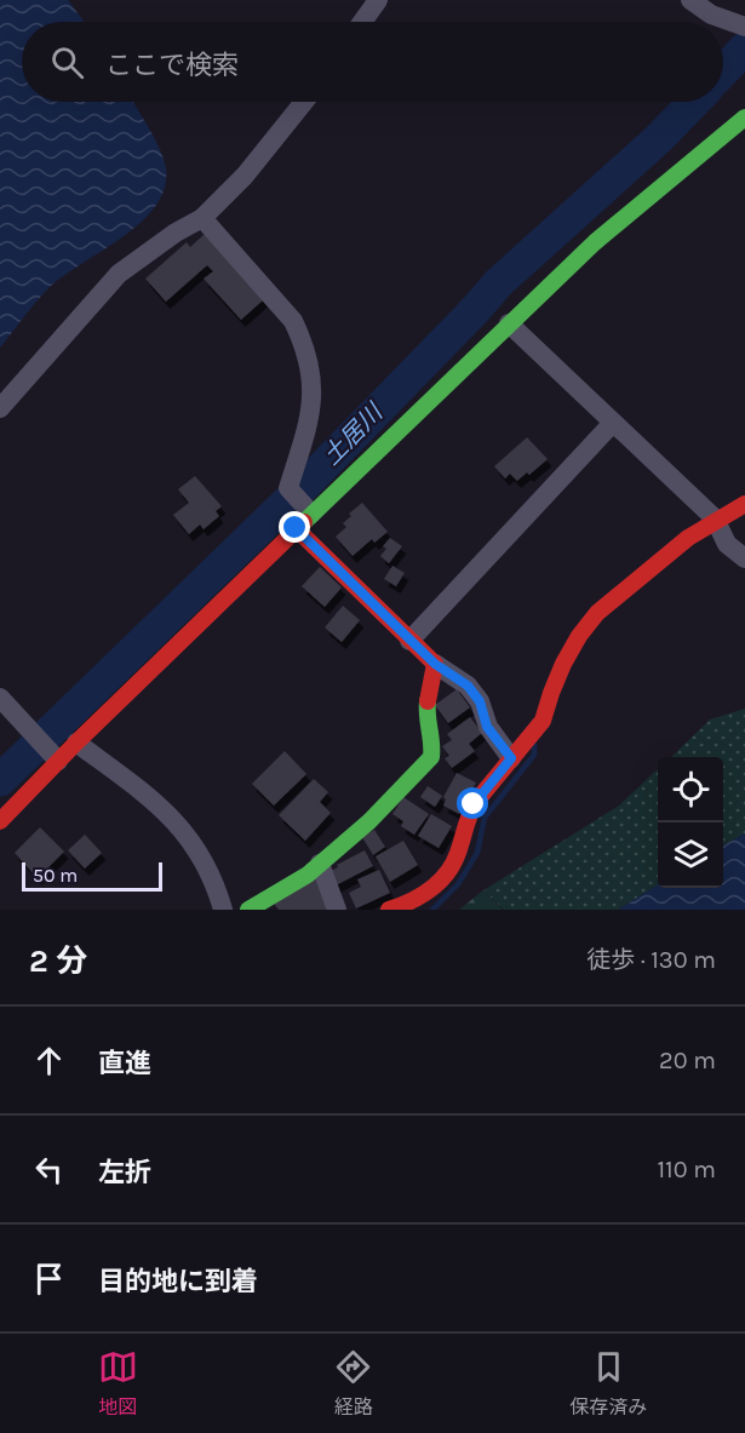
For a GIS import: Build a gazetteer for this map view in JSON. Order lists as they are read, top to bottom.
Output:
{
  "water": ["土居川"],
  "scale_bar": "50 m",
  "page": {
    "search": "ここで検索",
    "scale": "50 m",
    "heading": ["2 分", "徒歩 · 130 m"],
    "list": [
      ["直進", "20 m"],
      ["左折", "110 m"],
      "目的地に到着"
    ],
    "nav": ["地図", "経路", "保存済み"]
  }
}
